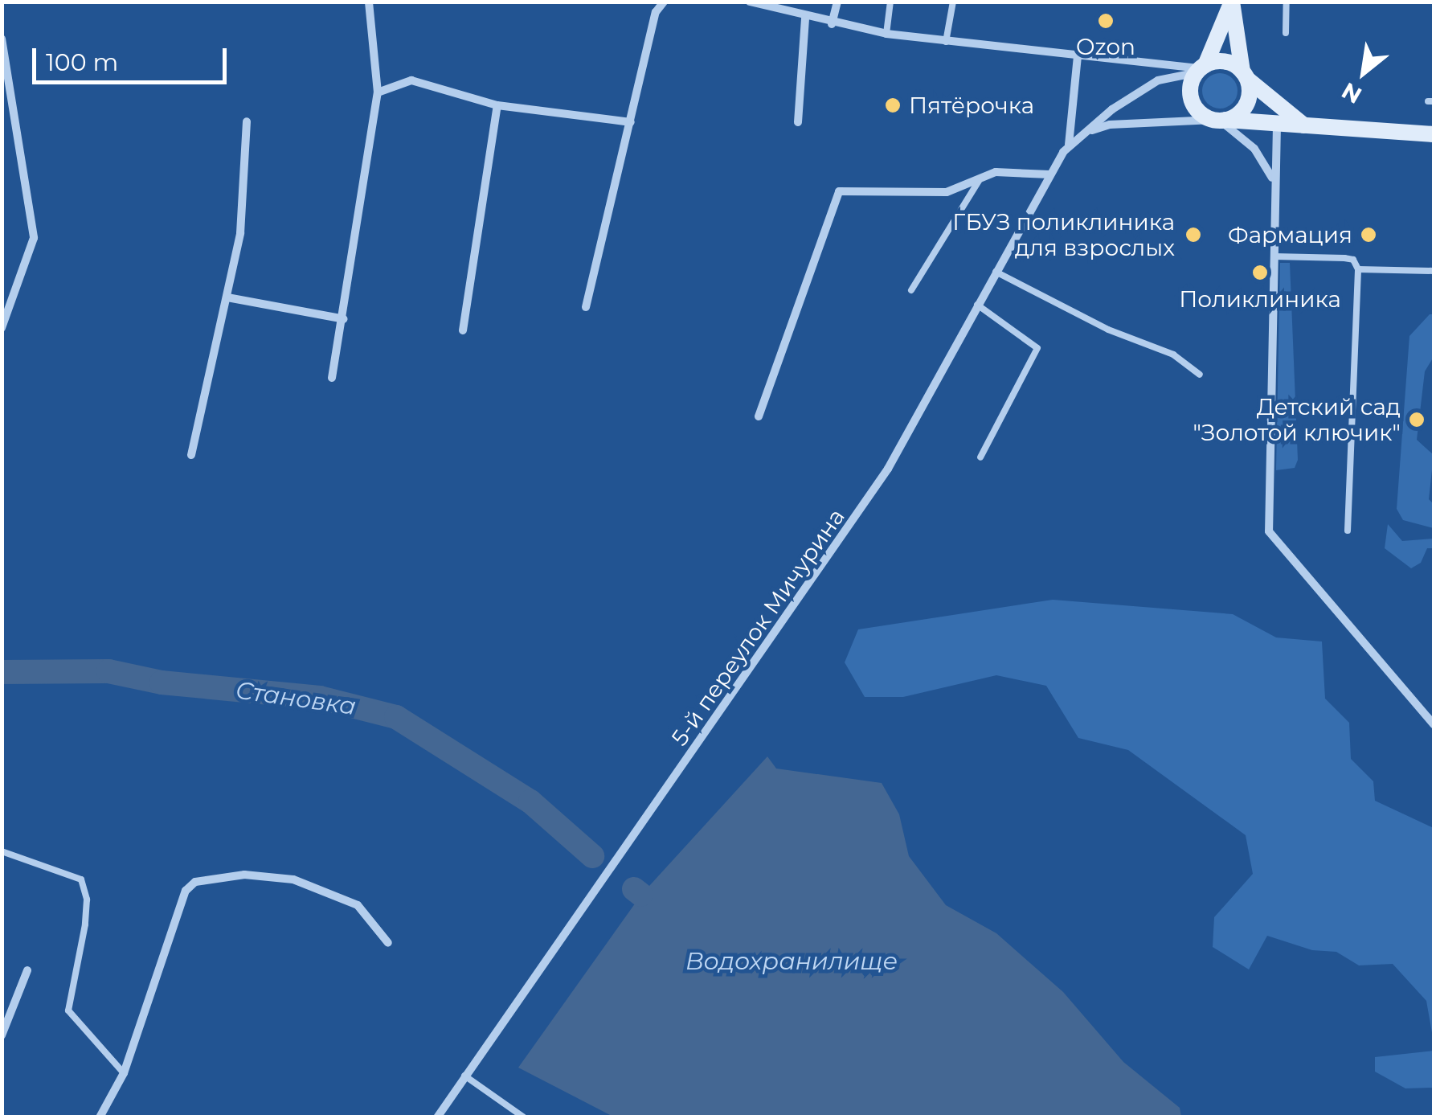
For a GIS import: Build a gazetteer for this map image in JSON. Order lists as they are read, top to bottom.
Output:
{
  "streets": {
    "street": ["5-й переулок Мичурина"]
  },
  "water": ["Становка", "Водохранилище"],
  "places": [
    "Ozon",
    "Пятёрочка",
    "ГБУЗ поликлиника для взрослых",
    "Фармация",
    "Поликлиника",
    "Детский сад \"Золотой ключик\""
  ],
  "scale_bar": "100 m",
  "north": "bottom left"
}
